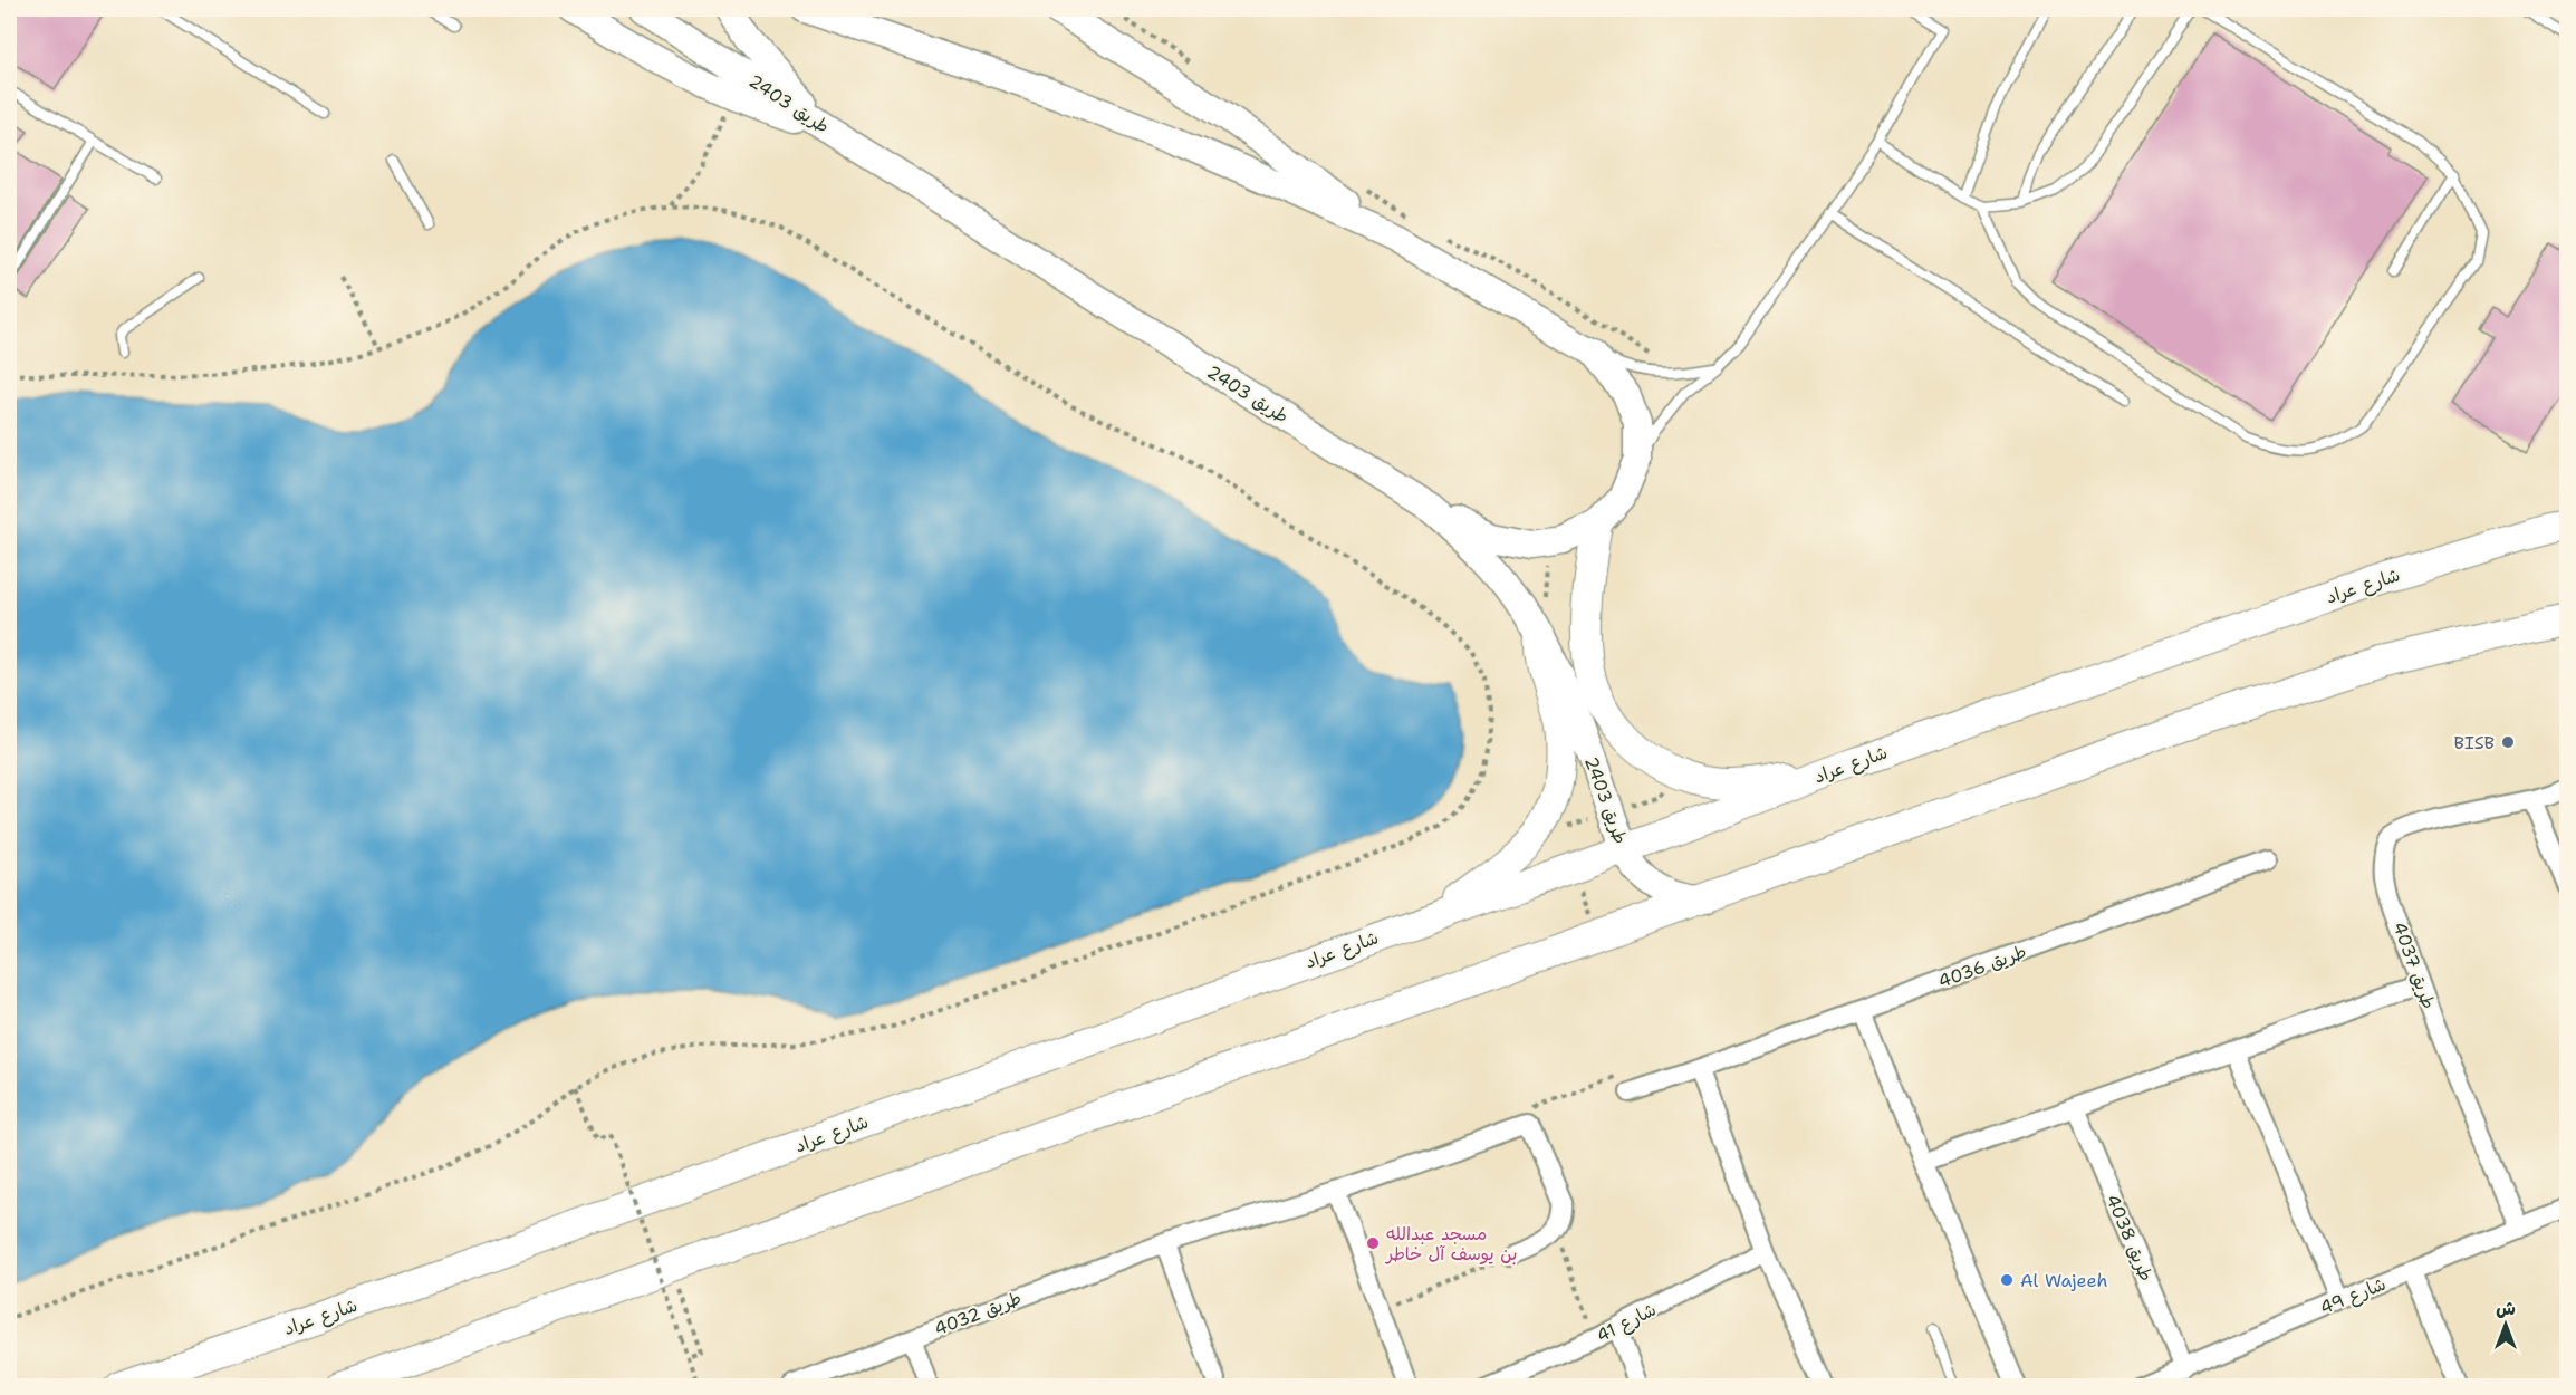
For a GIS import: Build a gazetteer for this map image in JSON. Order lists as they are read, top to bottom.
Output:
{
  "streets": {
    "main road": ["طريق 2403", "شارع عراد"],
    "street": [
      "طريق 4037",
      "طريق 4036",
      "طريق 4038",
      "شارع 49",
      "طريق 4032",
      "شارع 41"
    ]
  },
  "crossings": [
    ["طريق 2403", "شارع عراد"],
    ["طريق 4037", "شارع 49"],
    ["طريق 4038", "شارع 49"]
  ],
  "places": ["BISB", "مسجد عبدالله بن يوسف آل خاطر", "Al Wajeeh"],
  "north": "top"
}
